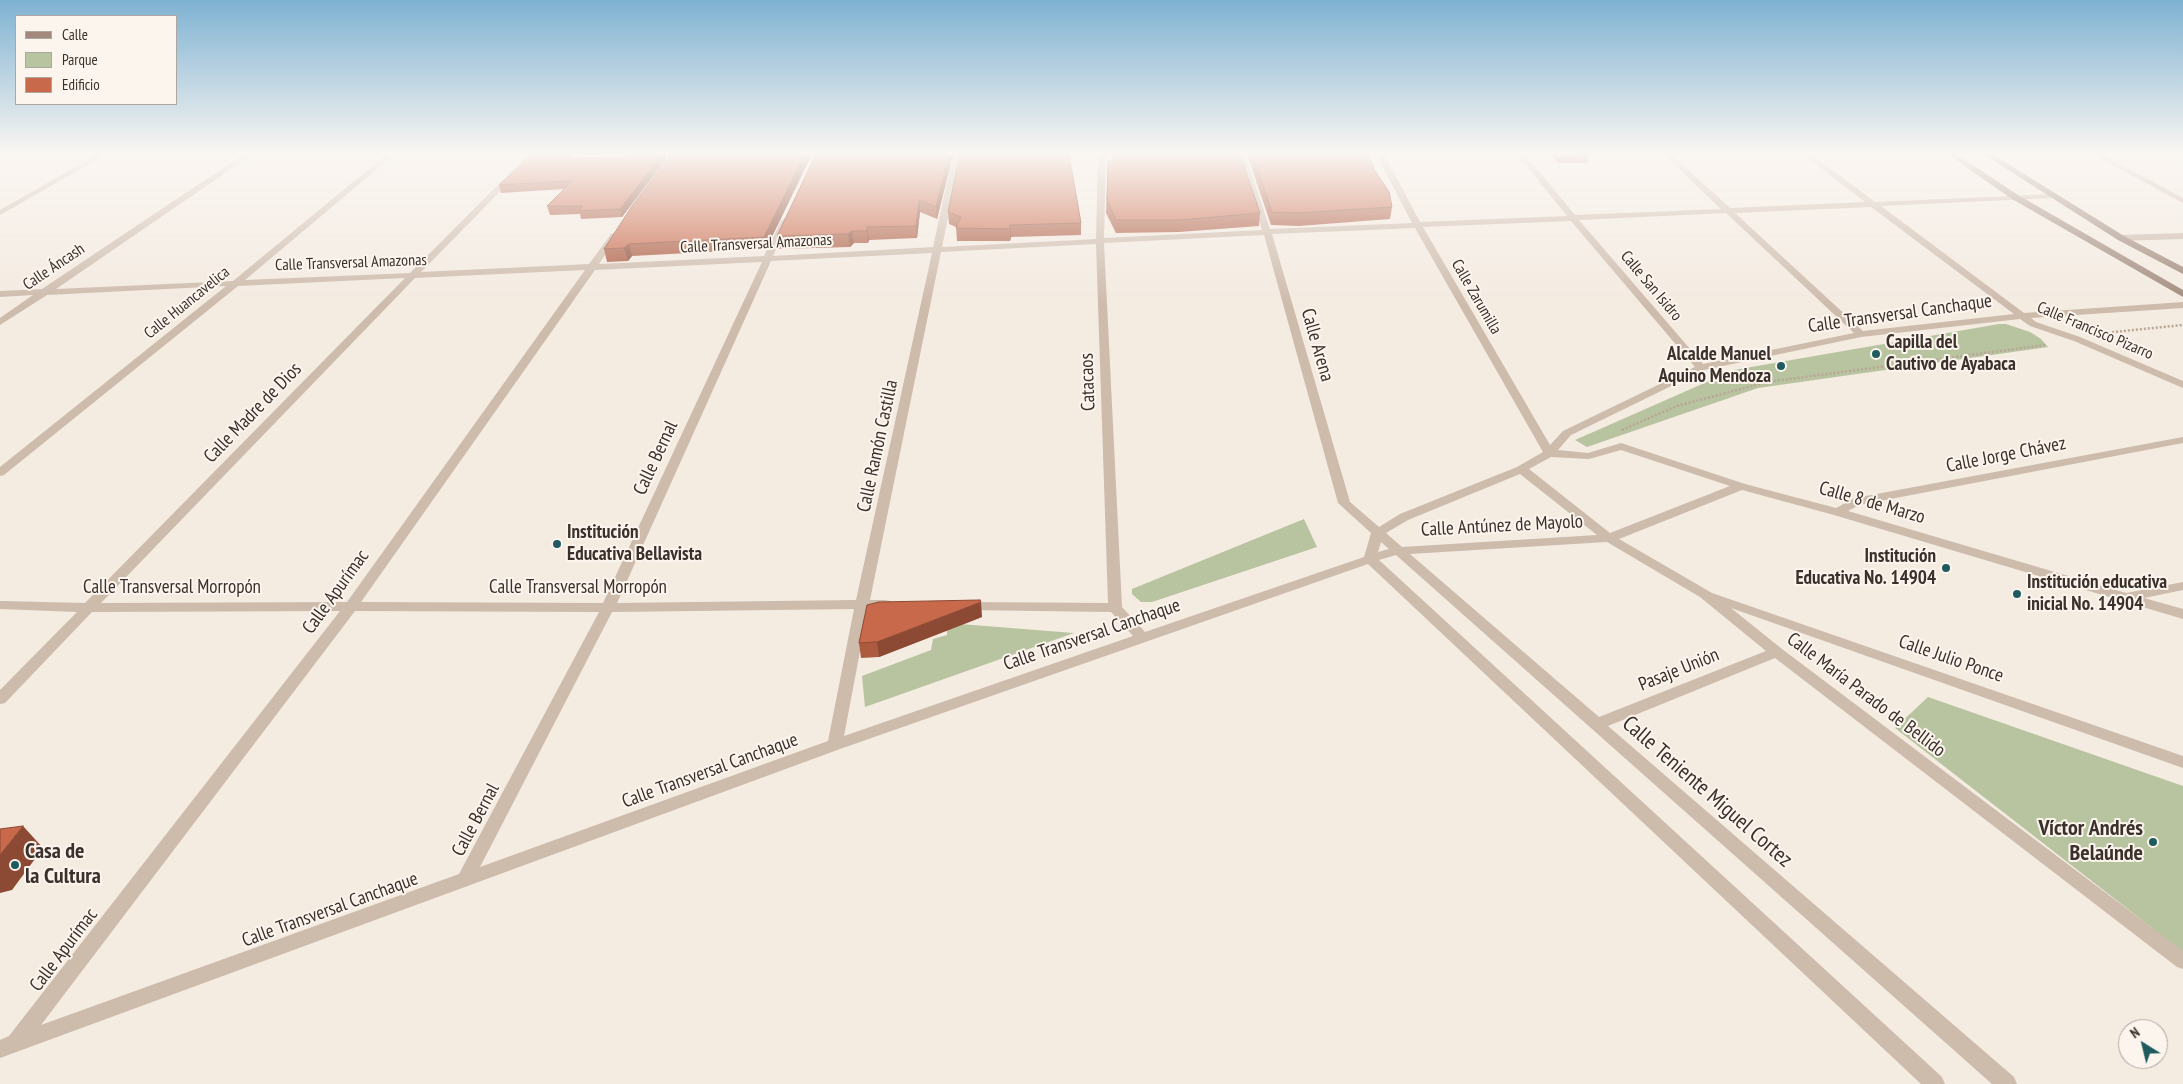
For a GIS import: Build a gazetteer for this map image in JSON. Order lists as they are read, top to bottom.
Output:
{
  "streets": {
    "street": [
      "Calle Transversal Amazonas",
      "Calle Áncash",
      "Calle San Isidro",
      "Calle Zarumilla",
      "Calle Huancavelica",
      "Calle Transversal Canchaque",
      "Calle Francisco Pizarro",
      "Calle Arena",
      "Catacaos",
      "Calle Madre de Dios",
      "Calle Ramón Castilla",
      "Calle Jorge Chávez",
      "Calle Bernal",
      "Calle 8 de Marzo",
      "Calle Antúnez de Mayolo",
      "Calle Transversal Morropón",
      "Calle Apurímac",
      "Calle Julio Ponce",
      "Pasaje Unión",
      "Calle María Parado de Bellido",
      "Calle Teniente Miguel Cortez"
    ]
  },
  "crossings": [
    ["Calle Transversal Amazonas", "Calle Áncash"],
    ["Calle Transversal Amazonas", "Calle San Isidro"],
    ["Calle Transversal Amazonas", "Calle Zarumilla"],
    ["Calle Transversal Amazonas", "Calle Huancavelica"],
    ["Calle Transversal Amazonas", "Calle Arena"],
    ["Calle Transversal Amazonas", "Catacaos"],
    ["Calle Transversal Amazonas", "Calle Madre de Dios"],
    ["Calle Transversal Amazonas", "Calle Ramón Castilla"],
    ["Calle Transversal Amazonas", "Calle Bernal"],
    ["Calle Transversal Amazonas", "Calle Apurímac"],
    ["Calle San Isidro", "Calle Transversal Canchaque"],
    ["Calle Zarumilla", "Calle Transversal Canchaque"],
    ["Calle Zarumilla", "Calle 8 de Marzo"],
    ["Calle Transversal Canchaque", "Calle Francisco Pizarro"],
    ["Calle Transversal Canchaque", "Calle Arena"],
    ["Calle Transversal Canchaque", "Calle Ramón Castilla"],
    ["Calle Transversal Canchaque", "Calle Bernal"],
    ["Calle Transversal Canchaque", "Calle 8 de Marzo"],
    ["Calle Transversal Canchaque", "Calle Antúnez de Mayolo"],
    ["Calle Transversal Canchaque", "Calle Apurímac"],
    ["Calle Transversal Canchaque", "Calle María Parado de Bellido"],
    ["Calle Transversal Canchaque", "Calle Teniente Miguel Cortez"],
    ["Calle Arena", "Calle Teniente Miguel Cortez"],
    ["Calle Madre de Dios", "Calle Transversal Morropón"],
    ["Calle Ramón Castilla", "Calle Transversal Morropón"],
    ["Calle Jorge Chávez", "Calle 8 de Marzo"],
    ["Calle Bernal", "Calle Transversal Morropón"],
    ["Calle 8 de Marzo", "Calle Antúnez de Mayolo"],
    ["Calle Antúnez de Mayolo", "Calle María Parado de Bellido"],
    ["Calle Antúnez de Mayolo", "Calle Teniente Miguel Cortez"],
    ["Calle Transversal Morropón", "Calle Apurímac"],
    ["Calle Julio Ponce", "Calle María Parado de Bellido"],
    ["Pasaje Unión", "Calle María Parado de Bellido"],
    ["Pasaje Unión", "Calle Teniente Miguel Cortez"]
  ],
  "places": [
    "Capilla del Cautivo de Ayabaca",
    "Alcalde Manuel Aquino Mendoza",
    "Institución Educativa Bellavista",
    "Institución Educativa No. 14904",
    "Institución educativa inicial No. 14904",
    "Víctor Andrés Belaúnde",
    "Casa de la Cultura"
  ],
  "legend": ["Calle", "Parque", "Edificio"],
  "north": "top left"
}
